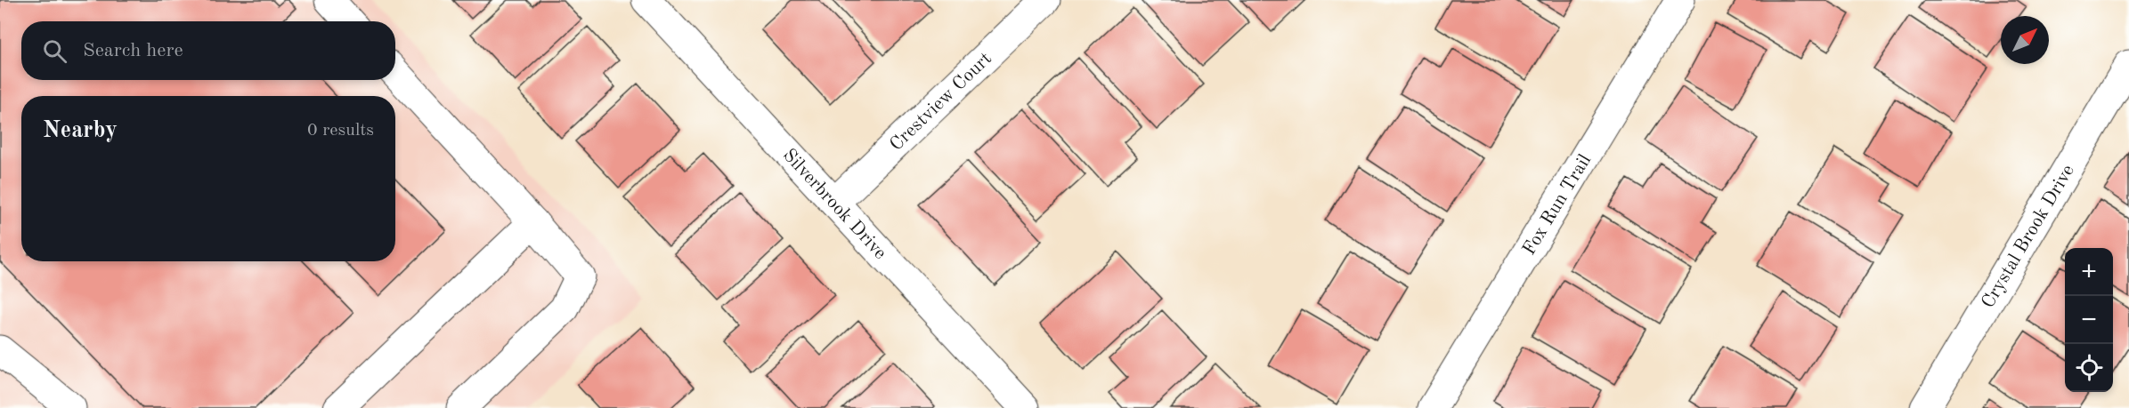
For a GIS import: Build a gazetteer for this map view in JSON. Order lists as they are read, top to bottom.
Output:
{
  "streets": {
    "street": [
      "Crestview Court",
      "Silverbrook Drive",
      "Fox Run Trail",
      "Crystal Brook Drive"
    ]
  },
  "crossings": [
    ["Crestview Court", "Silverbrook Drive"]
  ],
  "north": "top right",
  "page": {
    "search": "Search here",
    "heading": ["Nearby", "0 results"],
    "map_buttons": ["+", "−"]
  }
}
